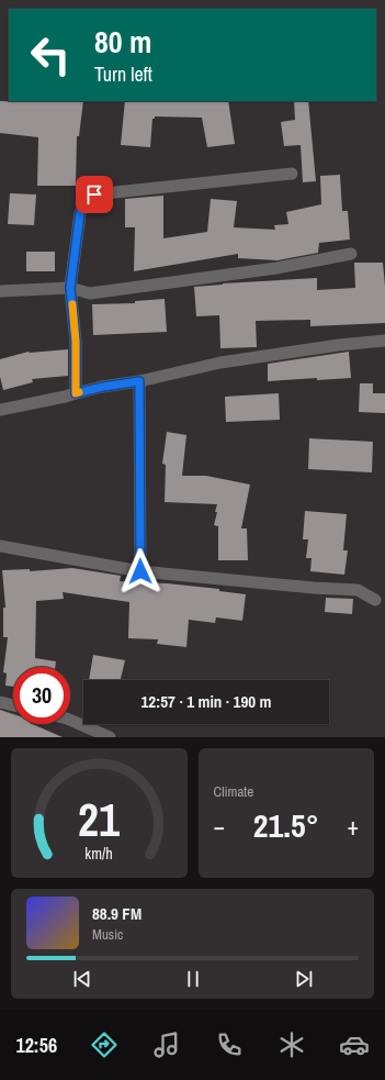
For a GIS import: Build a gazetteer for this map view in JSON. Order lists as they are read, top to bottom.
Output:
{
  "page": {
    "turn": ["80 m", "Turn left"],
    "limit": "30",
    "trip": "12:57 · 1 min · 190 m",
    "tile": "Climate",
    "heat": ["−", "21.5°", "+"],
    "song": ["88.9 FM", "Music"],
    "tabs": "12:56",
    "gauge": ["21", "km/h"]
  }
}
